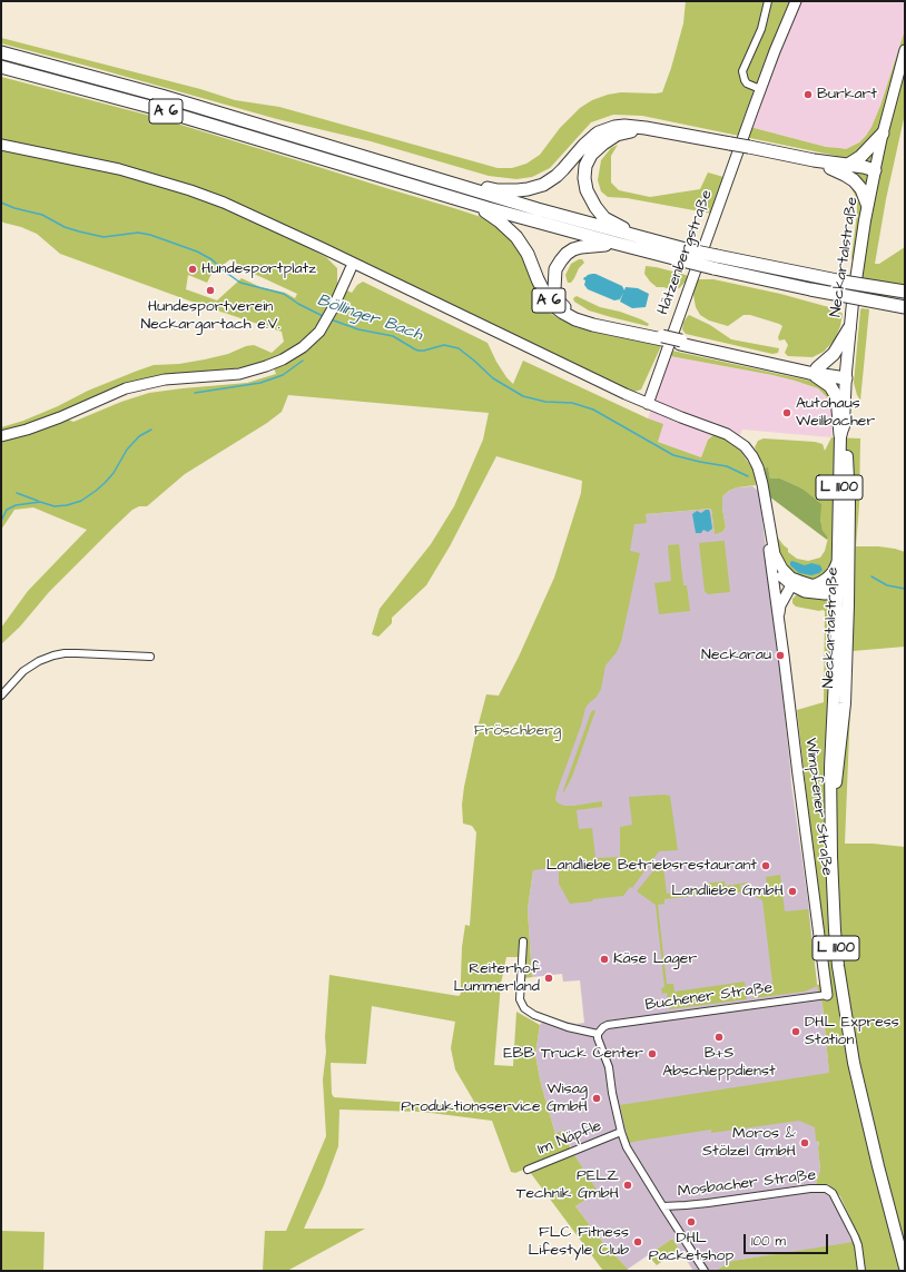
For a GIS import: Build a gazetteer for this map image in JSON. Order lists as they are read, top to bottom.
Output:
{
  "streets": {
    "highway": ["A 6"],
    "main road": ["Neckartalstraße", "L 1100"],
    "street": [
      "Hätzenbergstraße",
      "Wimpfener Straße",
      "Buchener Straße",
      "Im Näpfle",
      "Mosbacher Straße"
    ]
  },
  "crossings": [
    ["Hätzenbergstraße", "Wimpfener Straße"],
    ["Neckartalstraße", "L 1100"],
    ["Wimpfener Straße", "Buchener Straße"]
  ],
  "water": ["Böllinger Bach"],
  "parks": ["Fröschberg"],
  "places": [
    "Burkart",
    "Hundesportplatz",
    "Hundesportverein Neckargartach e.V.",
    "Autohaus Weilbacher",
    "Neckarau",
    "Landliebe Betriebsrestaurant",
    "Landliebe GmbH",
    "Käse Lager",
    "Reiterhof Lummerland",
    "DHL Express Station",
    "B+S Abschleppdienst",
    "EBB Truck Center",
    "Wisag Produktionsservice GmbH",
    "Moros & Stölzel GmbH",
    "PELZ Technik GmbH",
    "DHL Packetshop",
    "FLC Fitness Lifestyle Club"
  ],
  "scale_bar": "100 m"
}
